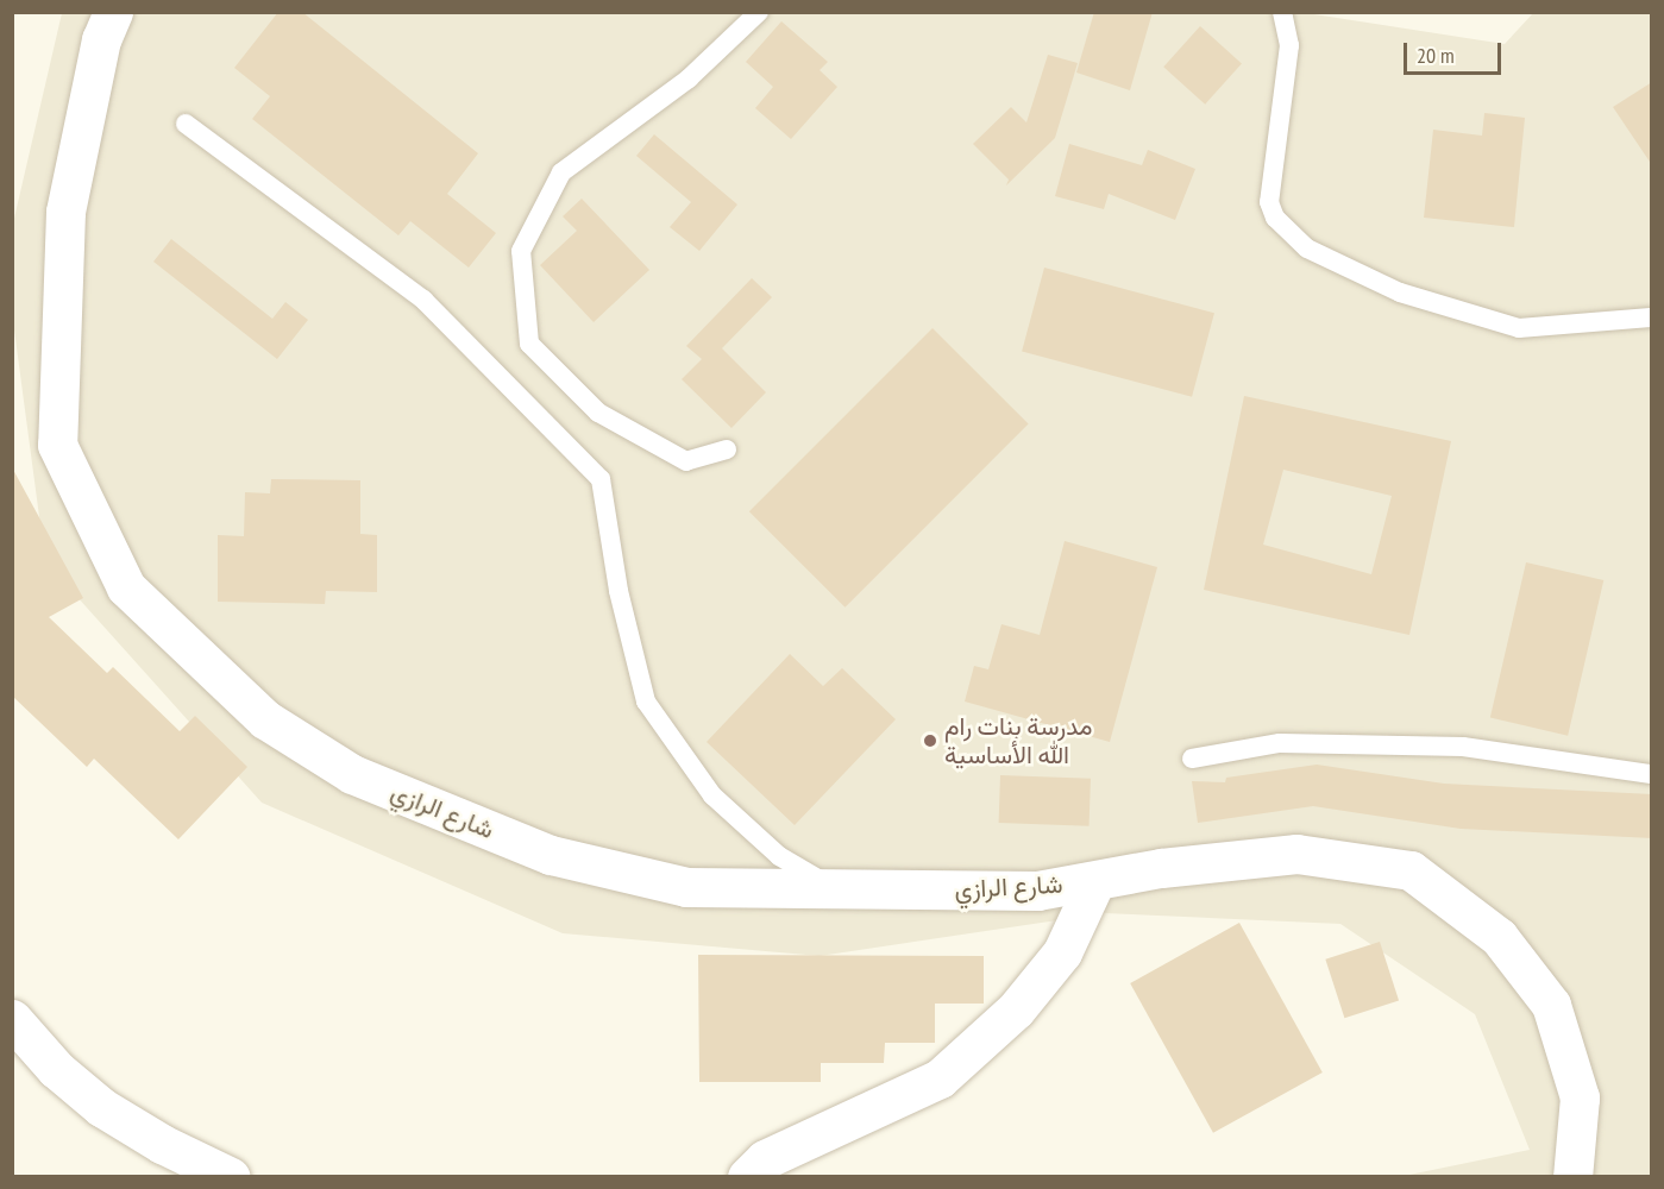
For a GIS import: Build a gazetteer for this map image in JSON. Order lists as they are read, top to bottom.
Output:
{
  "streets": {
    "street": ["شارع الرازي"]
  },
  "places": ["مدرسة بنات رام الله الأساسية"],
  "scale_bar": "20 m"
}
